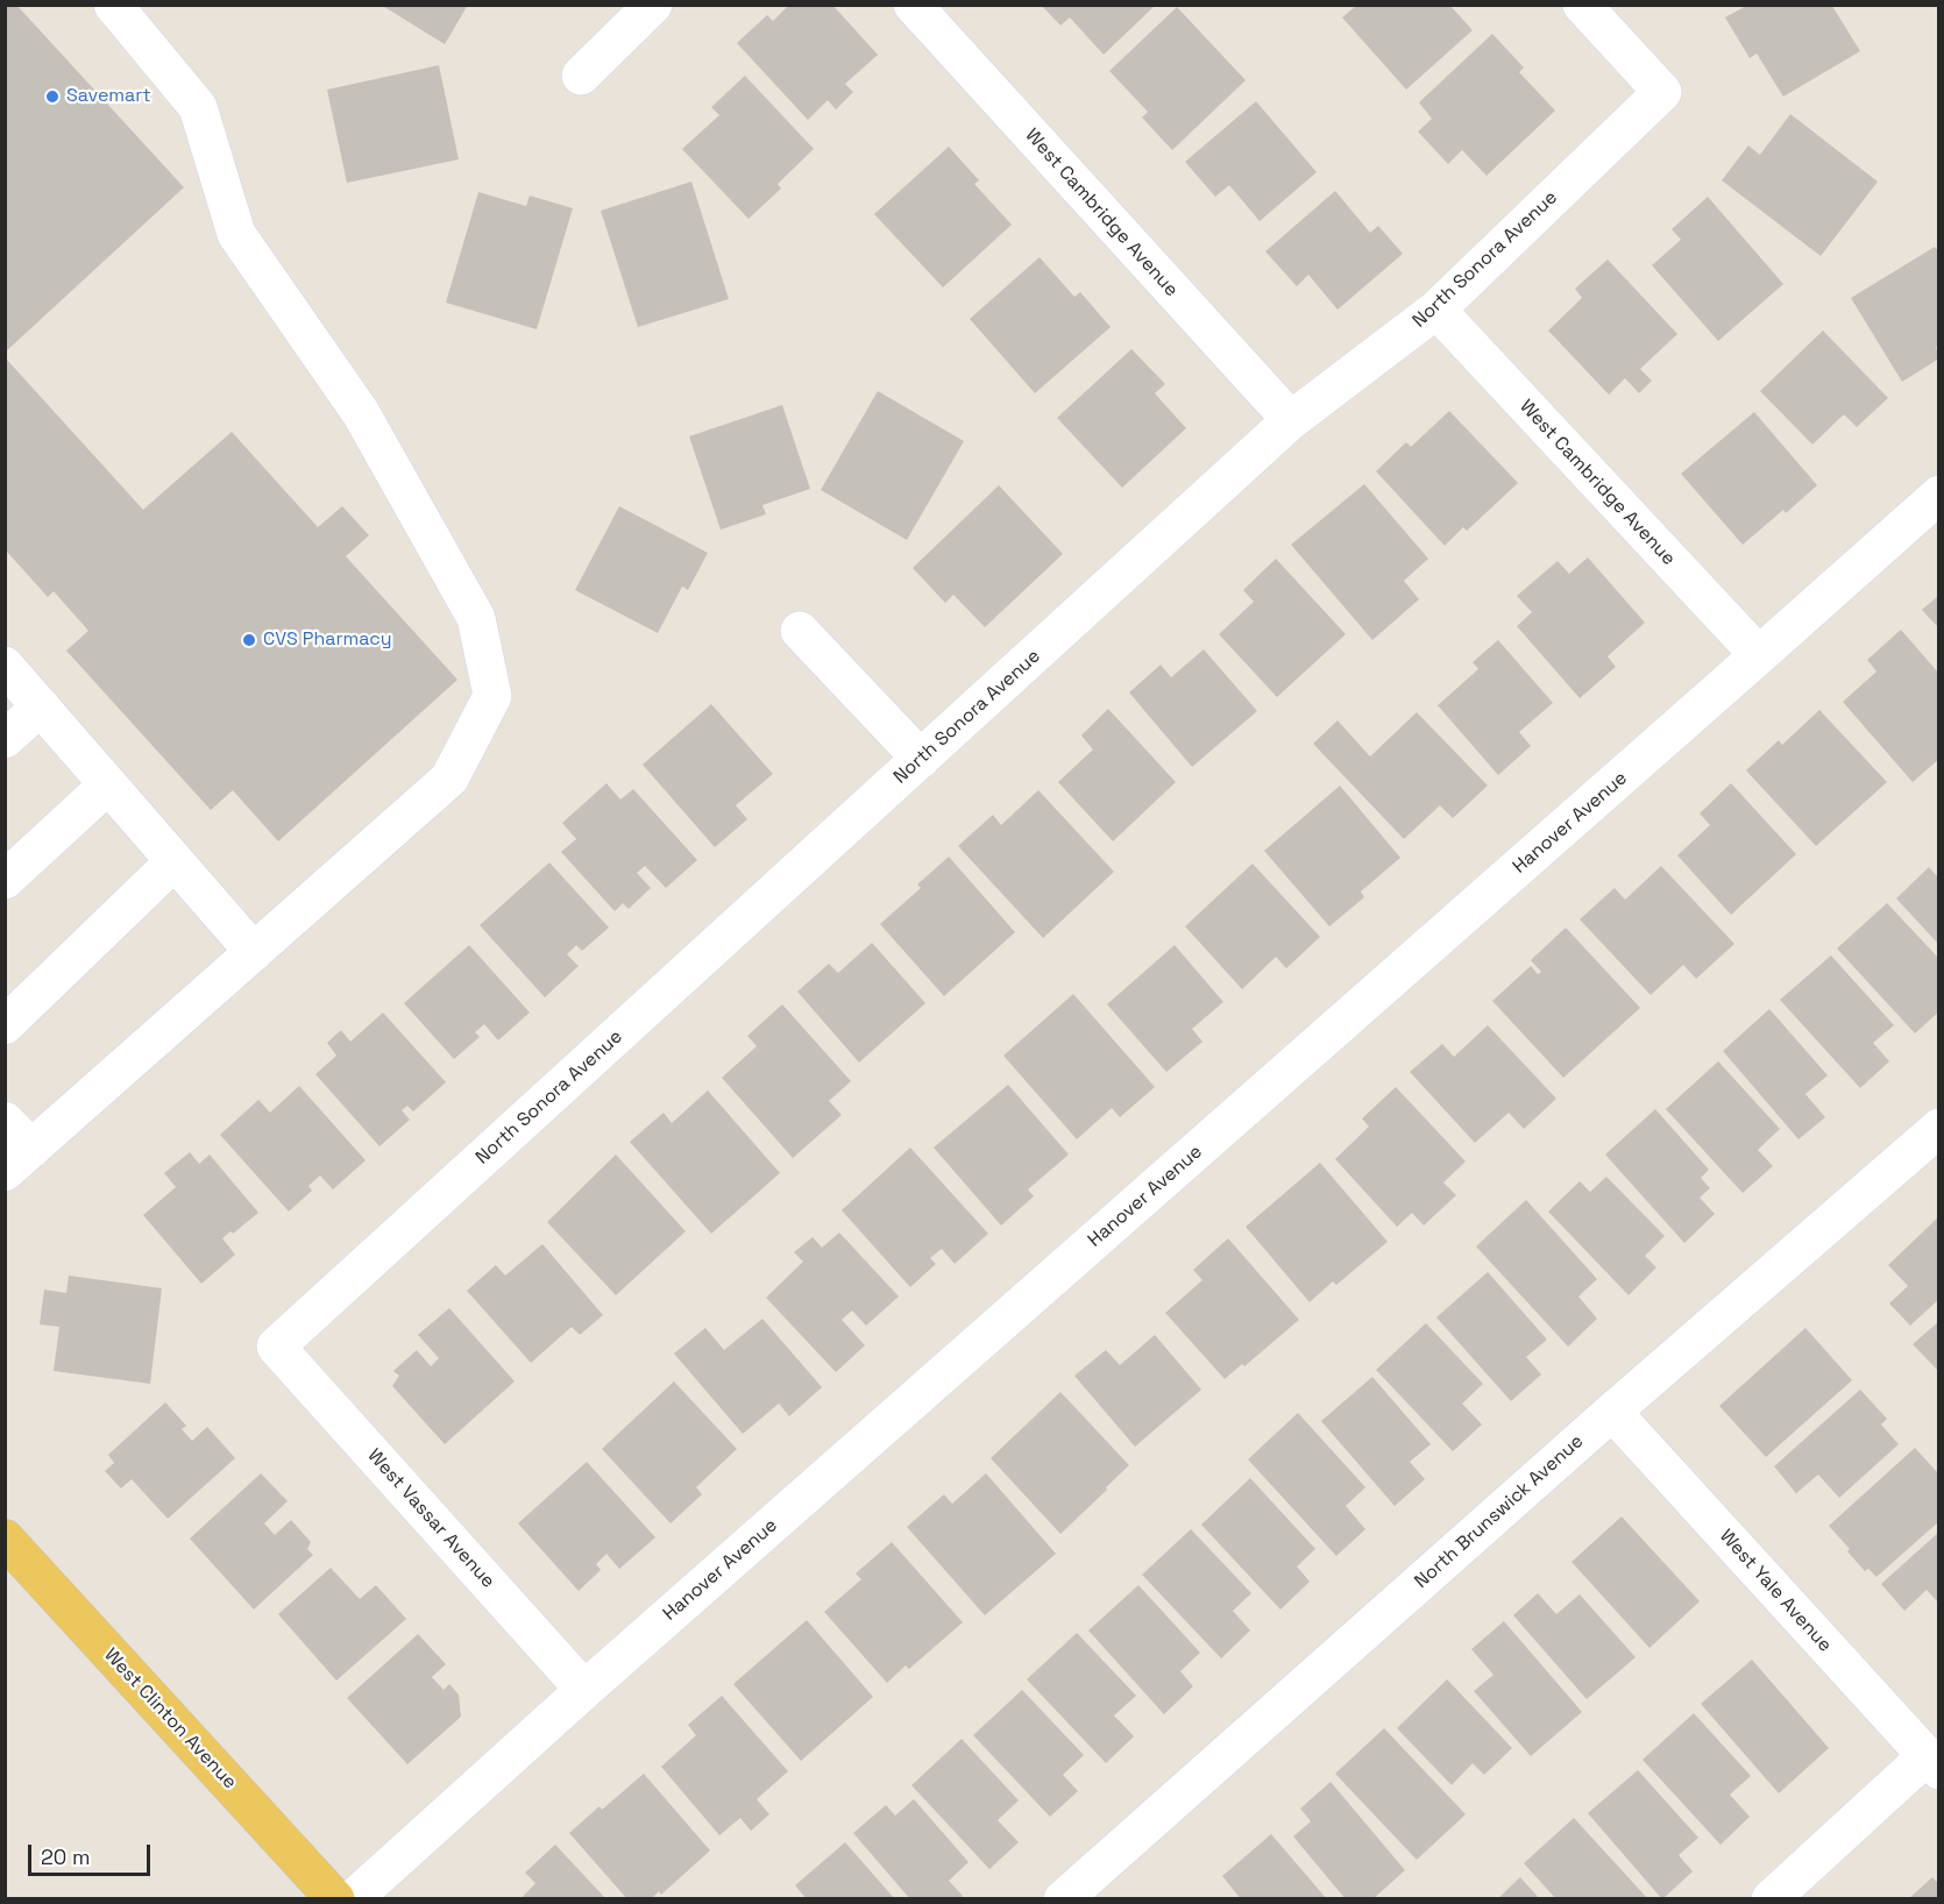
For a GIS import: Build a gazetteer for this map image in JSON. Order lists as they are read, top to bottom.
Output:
{
  "streets": {
    "main road": ["West Clinton Avenue"],
    "street": [
      "West Cambridge Avenue",
      "North Sonora Avenue",
      "Hanover Avenue",
      "North Brunswick Avenue",
      "West Vassar Avenue",
      "West Yale Avenue"
    ]
  },
  "crossings": [
    ["West Cambridge Avenue", "North Sonora Avenue"],
    ["West Cambridge Avenue", "Hanover Avenue"],
    ["North Sonora Avenue", "West Vassar Avenue"],
    ["Hanover Avenue", "West Vassar Avenue"],
    ["North Brunswick Avenue", "West Yale Avenue"]
  ],
  "places": ["Savemart", "CVS Pharmacy"],
  "scale_bar": "20 m"
}
